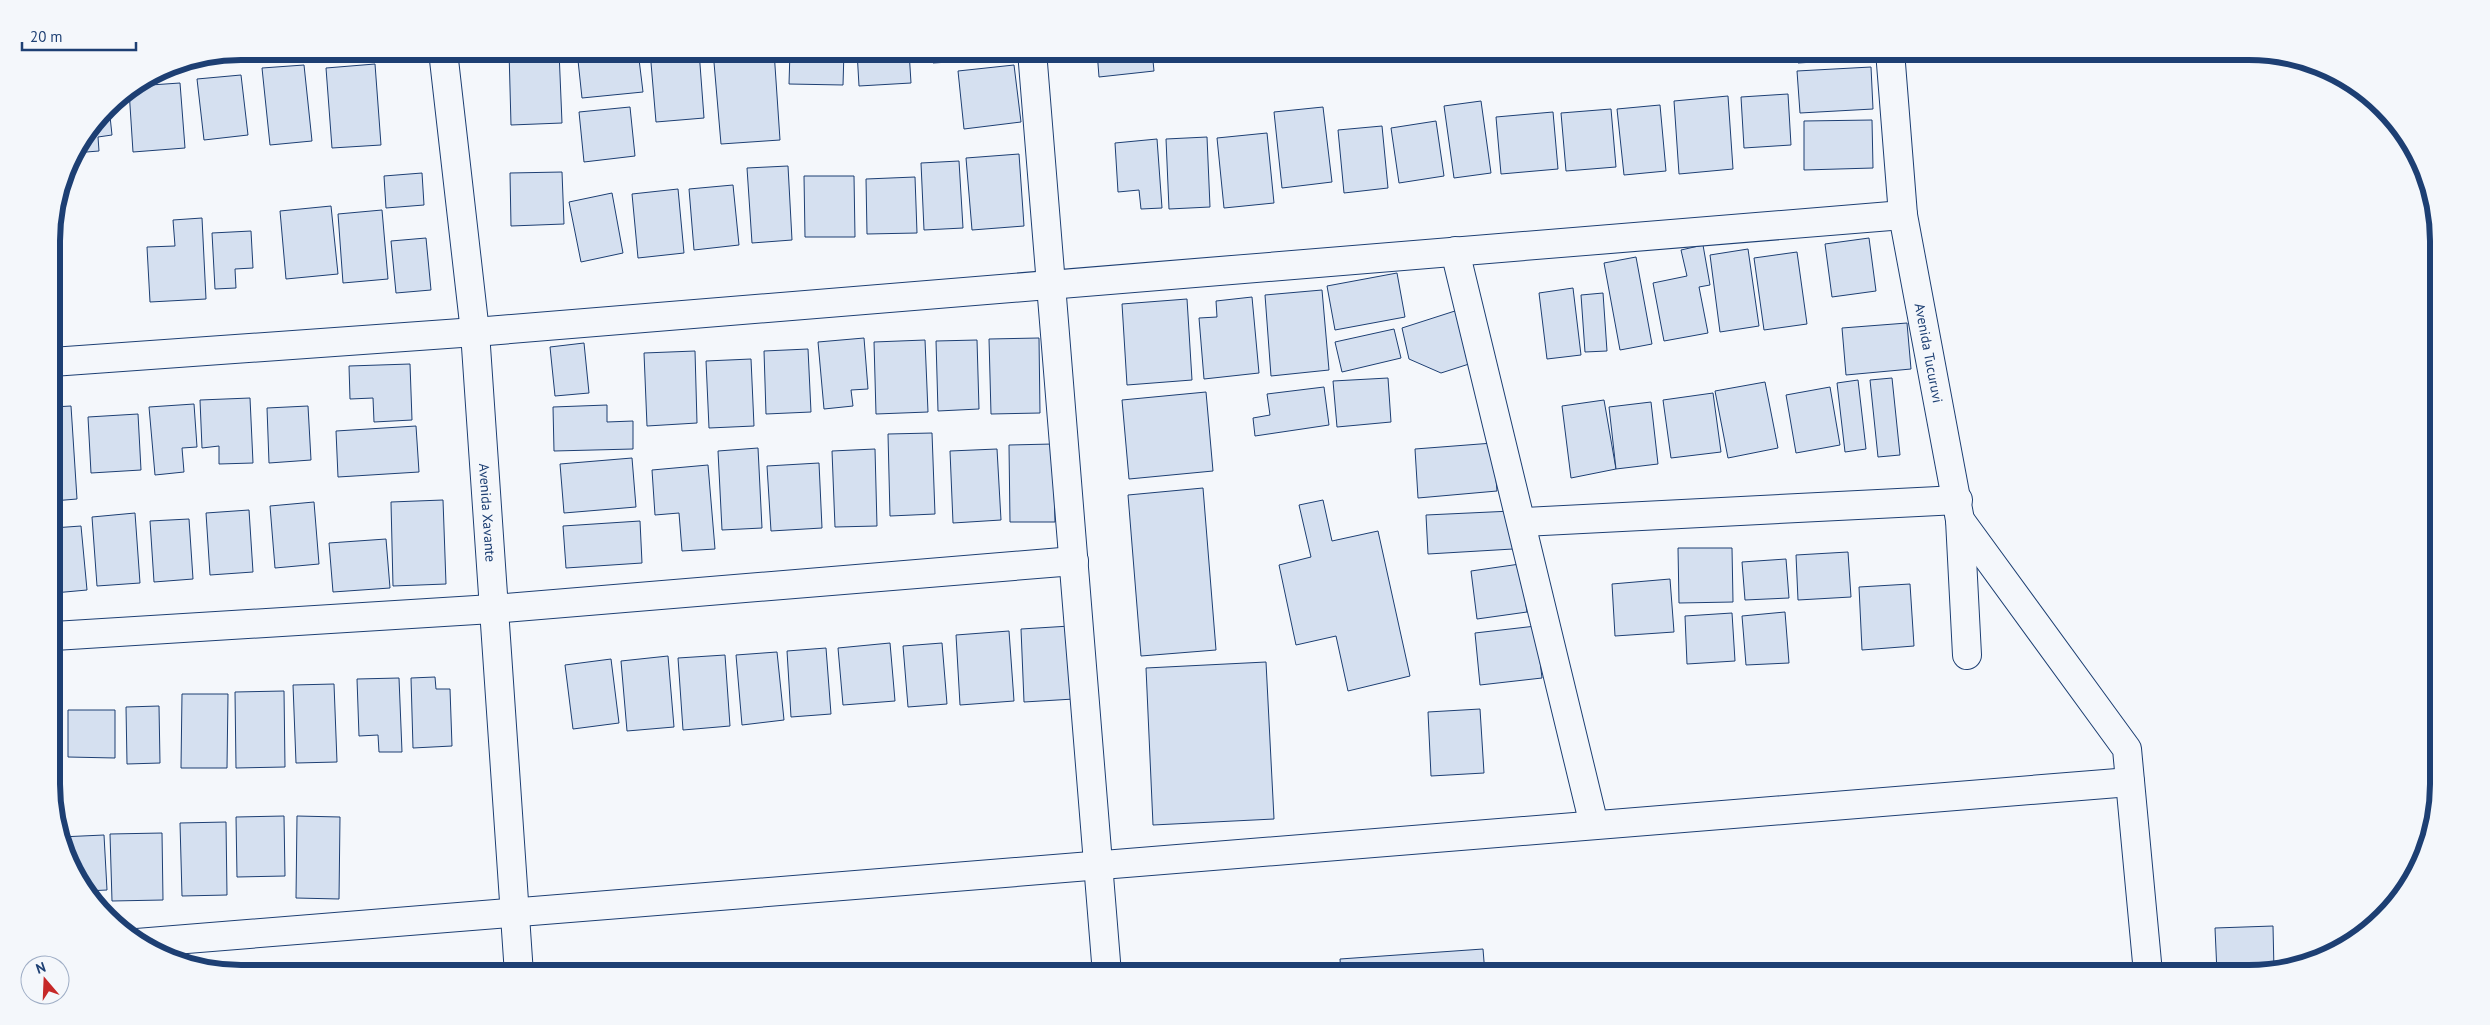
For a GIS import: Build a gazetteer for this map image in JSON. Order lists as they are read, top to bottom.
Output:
{
  "streets": {
    "street": ["Avenida Tucuruvi", "Avenida Xavante"]
  },
  "scale_bar": "20 m",
  "north": "top"
}
